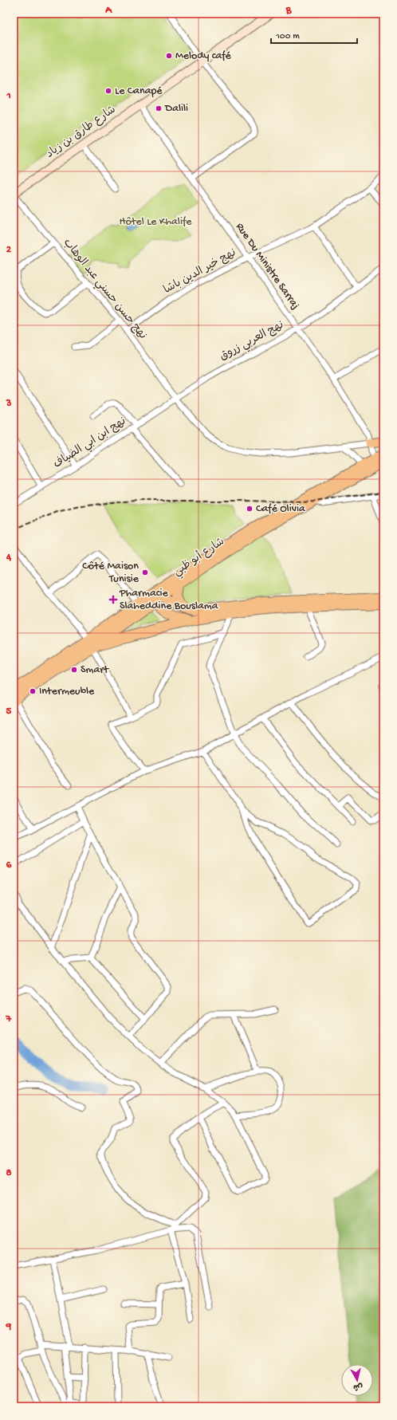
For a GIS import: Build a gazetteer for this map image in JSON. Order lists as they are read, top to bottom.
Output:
{
  "streets": {
    "highway": ["شارع أبو ظبي"],
    "street": [
      "شارع طارق بن زياد",
      "Rue Du Ministre Sarraj",
      "نهج خير الدين باشا",
      "نهج حسن حسني عبد الوهاب",
      "نهج العربي زروق",
      "نهج ابن ابي الضياف"
    ]
  },
  "crossings": [
    ["شارع طارق بن زياد", "Rue Du Ministre Sarraj"],
    ["شارع طارق بن زياد", "نهج حسن حسني عبد الوهاب"],
    ["Rue Du Ministre Sarraj", "نهج خير الدين باشا"],
    ["Rue Du Ministre Sarraj", "نهج حسن حسني عبد الوهاب"],
    ["Rue Du Ministre Sarraj", "نهج العربي زروق"],
    ["Rue Du Ministre Sarraj", "شارع أبو ظبي"],
    ["نهج خير الدين باشا", "نهج حسن حسني عبد الوهاب"],
    ["نهج حسن حسني عبد الوهاب", "نهج العربي زروق"],
    ["نهج حسن حسني عبد الوهاب", "نهج ابن ابي الضياف"],
    ["نهج العربي زروق", "نهج ابن ابي الضياف"]
  ],
  "parks": ["Hôtel Le Khalife"],
  "places": {
    "other": [
      "Melody café",
      "Le Canapé",
      "Dalili",
      "Café Olivia",
      "Côté Maison Tunisie",
      "Smart",
      "Intermeuble"
    ],
    "health": ["Pharmacie Slaheddine Bouslama"]
  },
  "scale_bar": "100 m",
  "north": "bottom",
  "grid": {
    "columns": ["A", "B"],
    "rows": [
      "1",
      "2",
      "3",
      "4",
      "5",
      "6",
      "7",
      "8",
      "9"
    ]
  }
}
